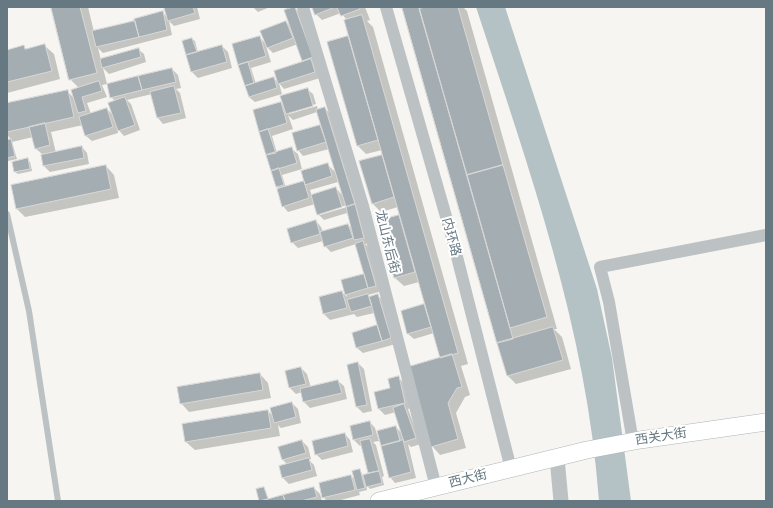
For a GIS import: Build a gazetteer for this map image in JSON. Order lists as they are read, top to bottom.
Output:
{
  "streets": {
    "main road": ["西关大街", "西大街"],
    "street": ["内环路", "龙山东后街"]
  },
  "crossings": [
    ["内环路", "西大街"],
    ["龙山东后街", "西大街"],
    ["西关大街", "西大街"]
  ]
}
